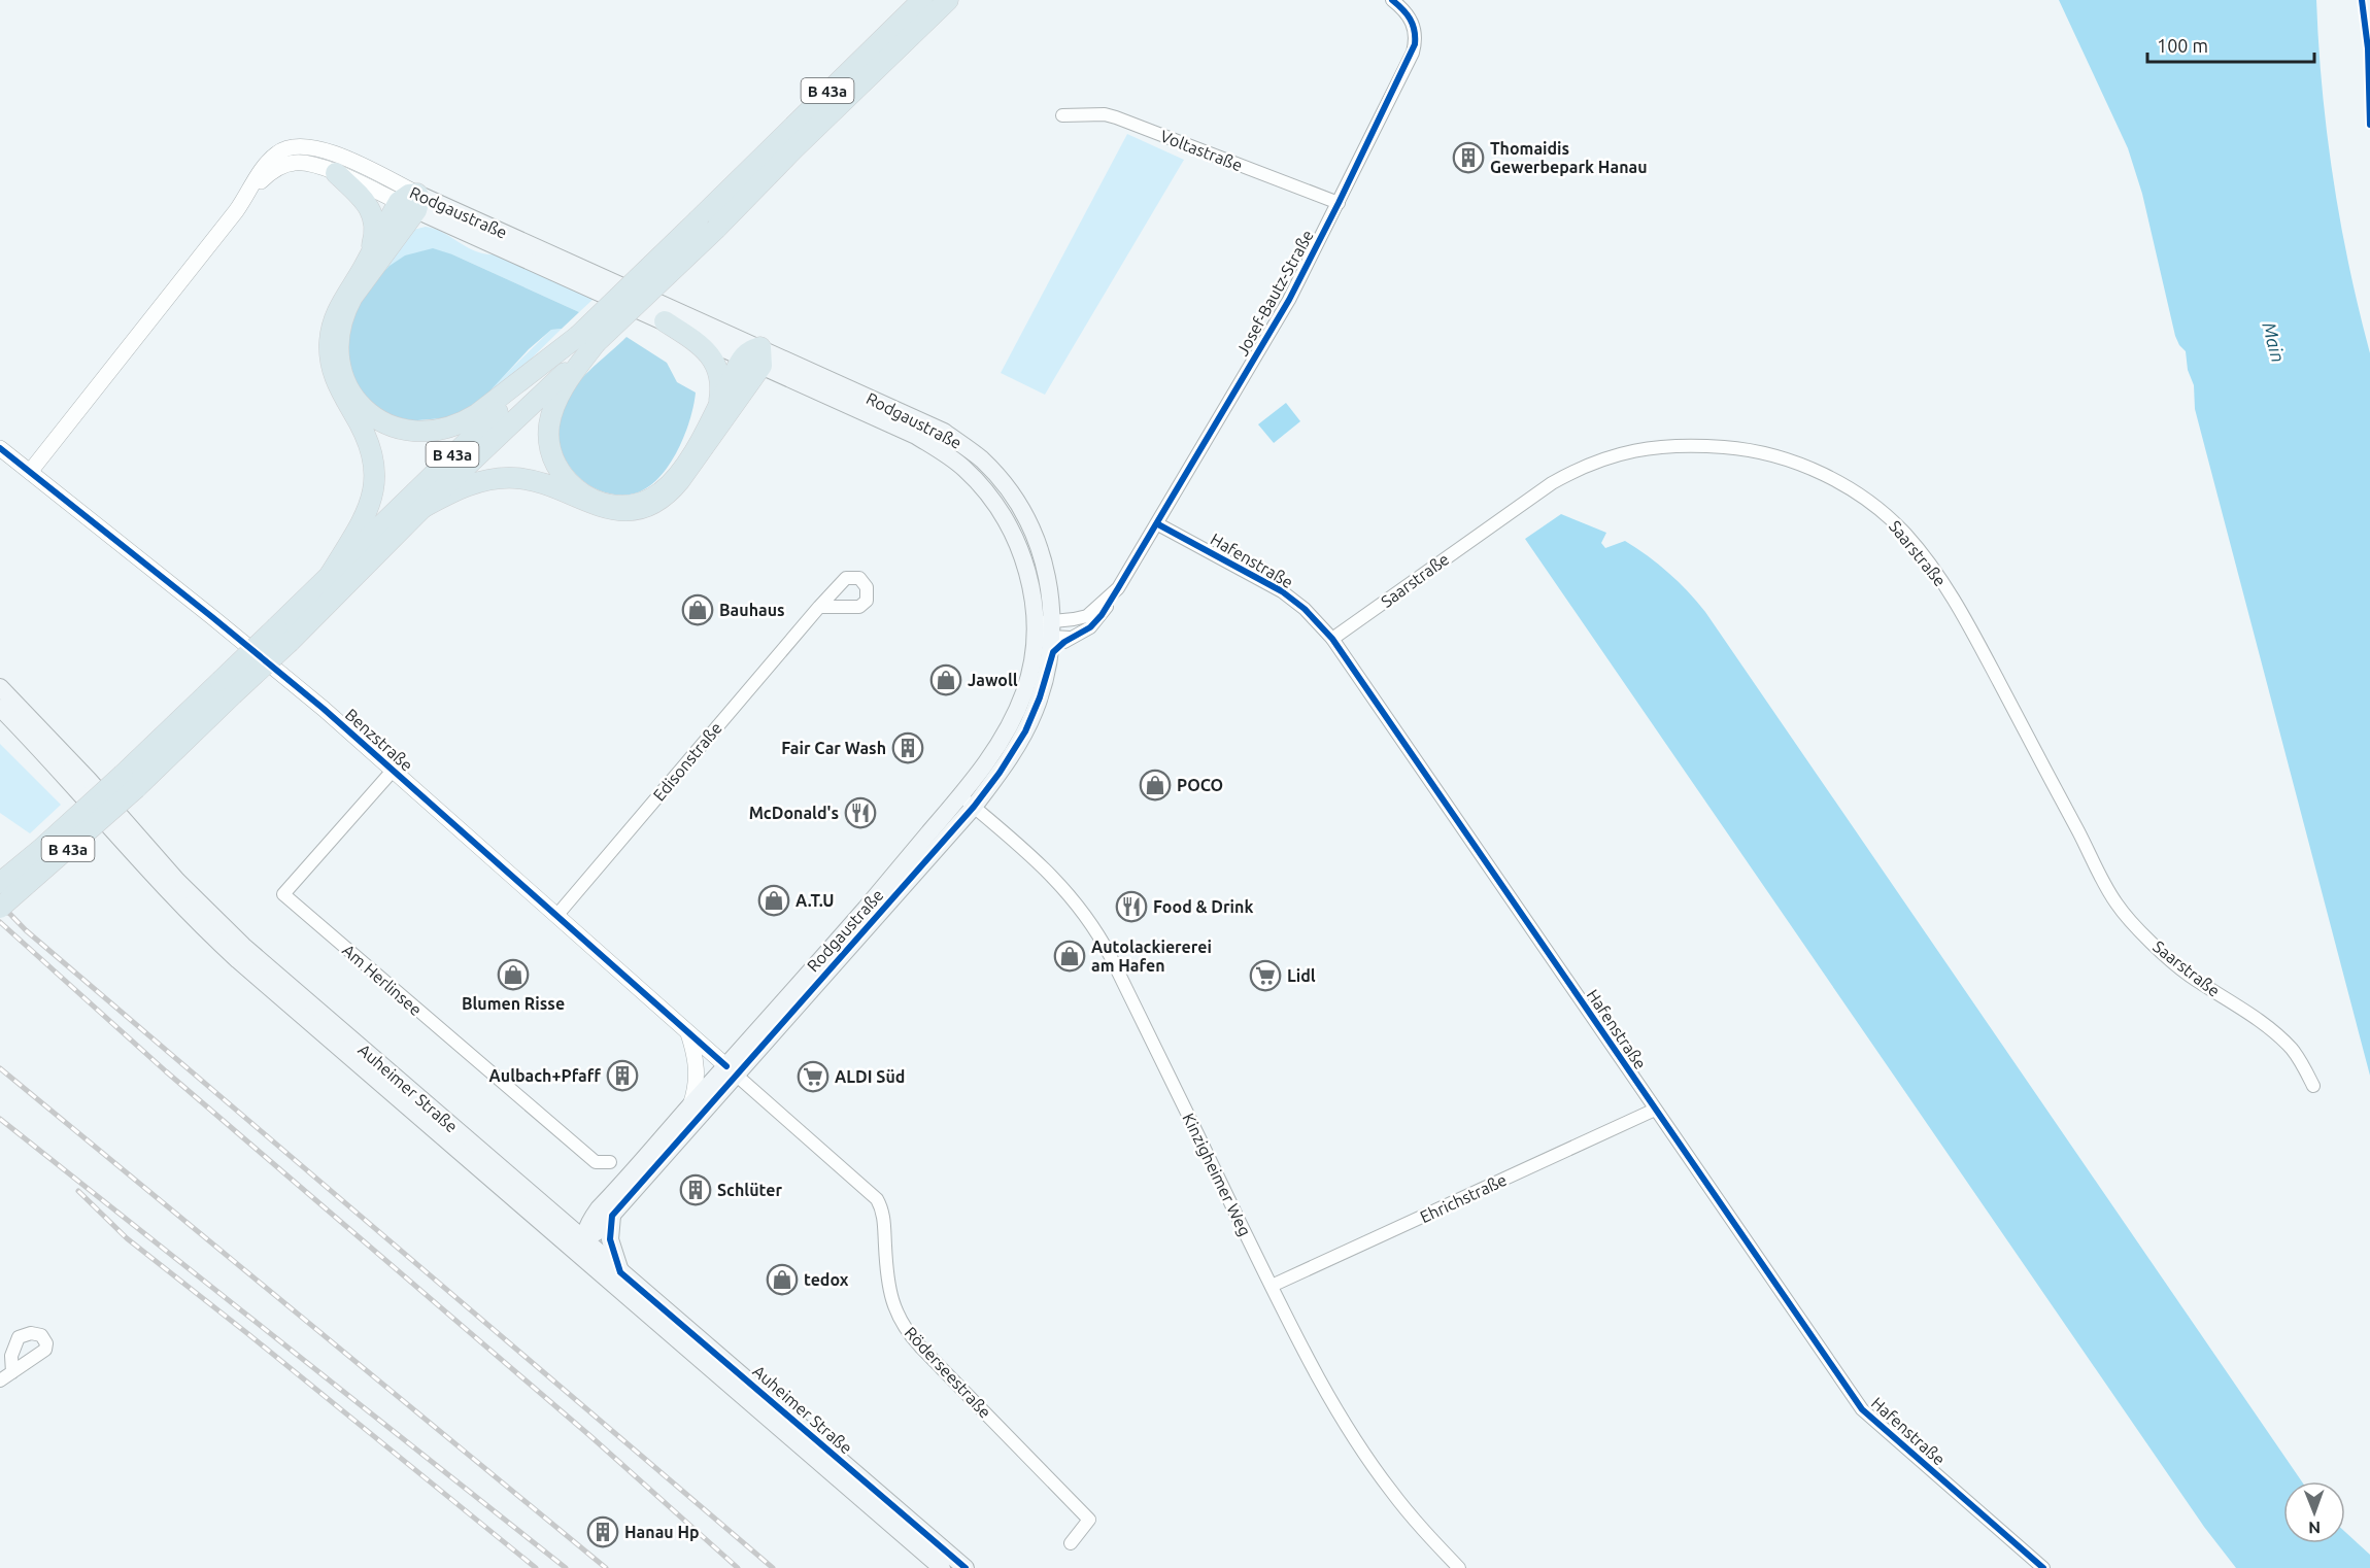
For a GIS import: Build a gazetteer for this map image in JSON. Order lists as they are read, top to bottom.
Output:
{
  "streets": {
    "highway": ["B 43a"],
    "main road": ["Rodgaustraße", "Auheimer Straße"],
    "street": [
      "Voltastraße",
      "Josef-Bautz-Straße",
      "Saarstraße",
      "Hafenstraße",
      "Benzstraße",
      "Edisonstraße",
      "Am Herlinsee",
      "Kinzigheimer Weg",
      "Ehrichstraße",
      "Röderseestraße"
    ]
  },
  "crossings": [
    ["Voltastraße", "Josef-Bautz-Straße"],
    ["Rodgaustraße", "Josef-Bautz-Straße"],
    ["Rodgaustraße", "Benzstraße"],
    ["Rodgaustraße", "Auheimer Straße"],
    ["Rodgaustraße", "Kinzigheimer Weg"],
    ["Rodgaustraße", "Röderseestraße"],
    ["Josef-Bautz-Straße", "Hafenstraße"],
    ["Saarstraße", "Hafenstraße"],
    ["Hafenstraße", "Ehrichstraße"],
    ["Benzstraße", "Edisonstraße"],
    ["Benzstraße", "Am Herlinsee"],
    ["Benzstraße", "Röderseestraße"],
    ["Kinzigheimer Weg", "Ehrichstraße"]
  ],
  "water": ["Main"],
  "places": {
    "building": [
      "Thomaidis Gewerbepark Hanau",
      "Fair Car Wash",
      "Aulbach+Pfaff",
      "Schlüter",
      "Hanau Hp"
    ],
    "shop": [
      "Bauhaus",
      "Jawoll",
      "POCO",
      "A.T.U",
      "Autolackiererei am Hafen",
      "Blumen Risse",
      "tedox"
    ],
    "restaurant": ["McDonald's", "Food & Drink"],
    "supermarket": ["Lidl", "ALDI Süd"]
  },
  "scale_bar": "100 m",
  "north": "bottom"
}
